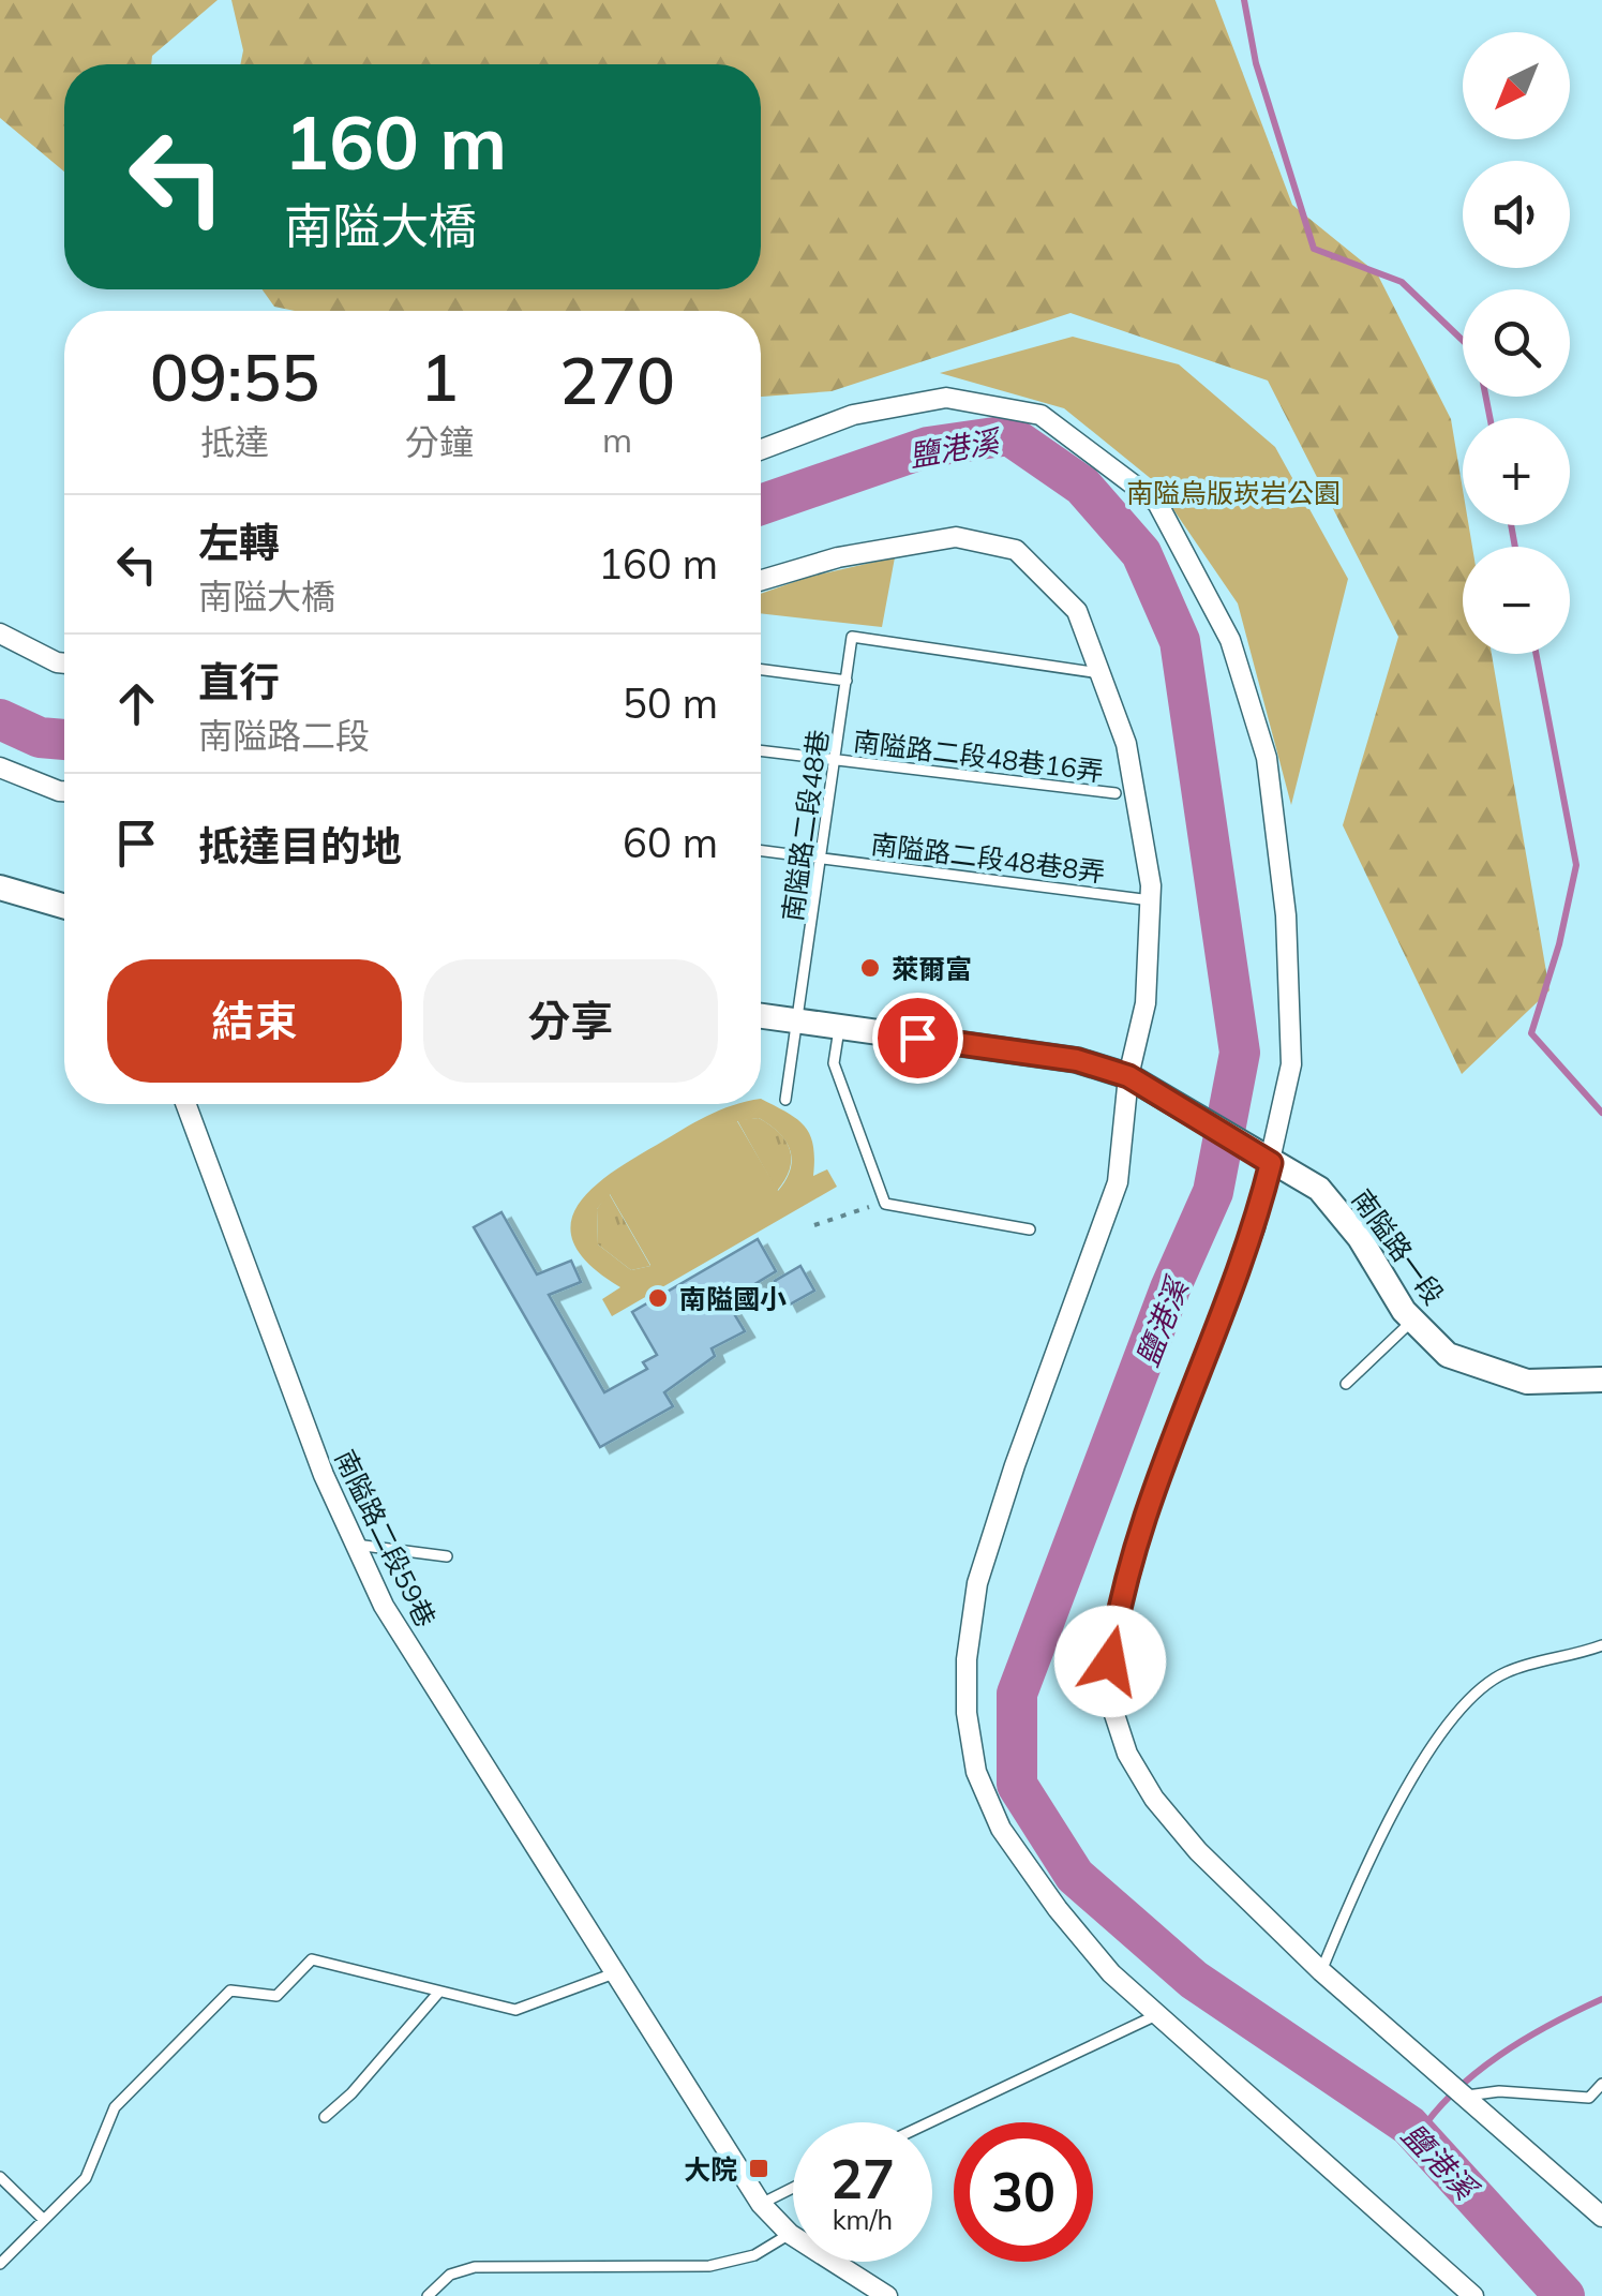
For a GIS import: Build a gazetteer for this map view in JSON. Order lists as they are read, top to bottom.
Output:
{
  "streets": {
    "street": ["南隘路一段", "南隘路二段59巷"],
    "lane": ["南隘路二段48巷16弄", "南隘路二段48巷", "南隘路二段48巷8弄"]
  },
  "crossings": [
    ["南隘路二段48巷16弄", "南隘路二段48巷"],
    ["南隘路二段48巷", "南隘路二段48巷8弄"],
    ["南隘路二段48巷", "南隘路一段"]
  ],
  "water": ["鹽港溪"],
  "parks": ["南隘烏版崁岩公園"],
  "places": {
    "other": ["萊爾富", "南隘國小"],
    "transit": ["大院"]
  },
  "north": "bottom left",
  "page": {
    "map_buttons": ["+", "−"],
    "turn": ["160 m", "南隘大橋"],
    "eta": [
      "09:55",
      "抵達",
      "1",
      "分鐘",
      "270",
      "m"
    ],
    "list": [
      {
        "name": "左轉",
        "note": "南隘大橋",
        "value": "160 m"
      },
      {
        "name": "直行",
        "note": "南隘路二段",
        "value": "50 m"
      },
      {
        "name": "抵達目的地",
        "value": "60 m"
      }
    ],
    "buttons": ["結束", "分享"],
    "speed": "27 km/h",
    "limit": "30"
  }
}
